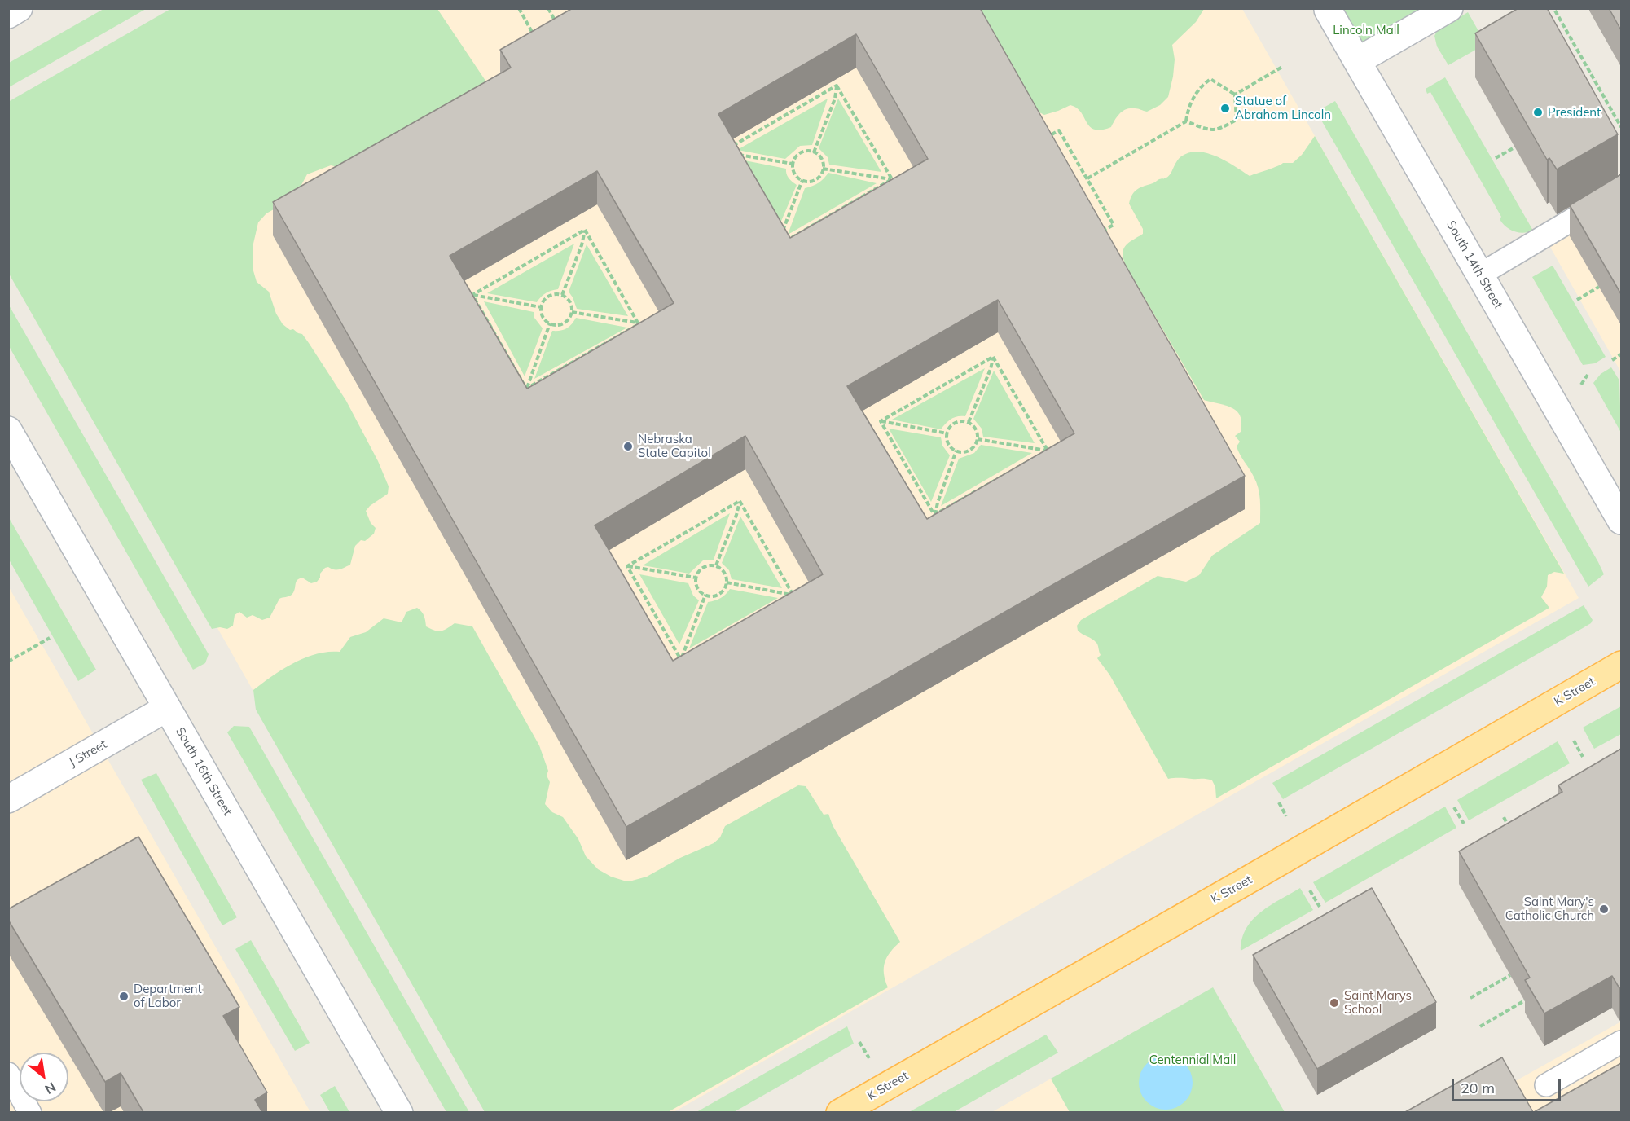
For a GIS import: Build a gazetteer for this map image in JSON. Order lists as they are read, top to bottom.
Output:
{
  "streets": {
    "main road": ["K Street"],
    "street": ["South 14th Street", "J Street", "South 16th Street"]
  },
  "crossings": [
    ["J Street", "South 16th Street"]
  ],
  "parks": ["Lincoln Mall", "Centennial Mall"],
  "places": [
    "Statue of Abraham Lincoln",
    "President",
    "Nebraska State Capitol",
    "Saint Mary's Catholic Church",
    "Department of Labor",
    "Saint Marys School"
  ],
  "scale_bar": "20 m",
  "north": "bottom right"
}
